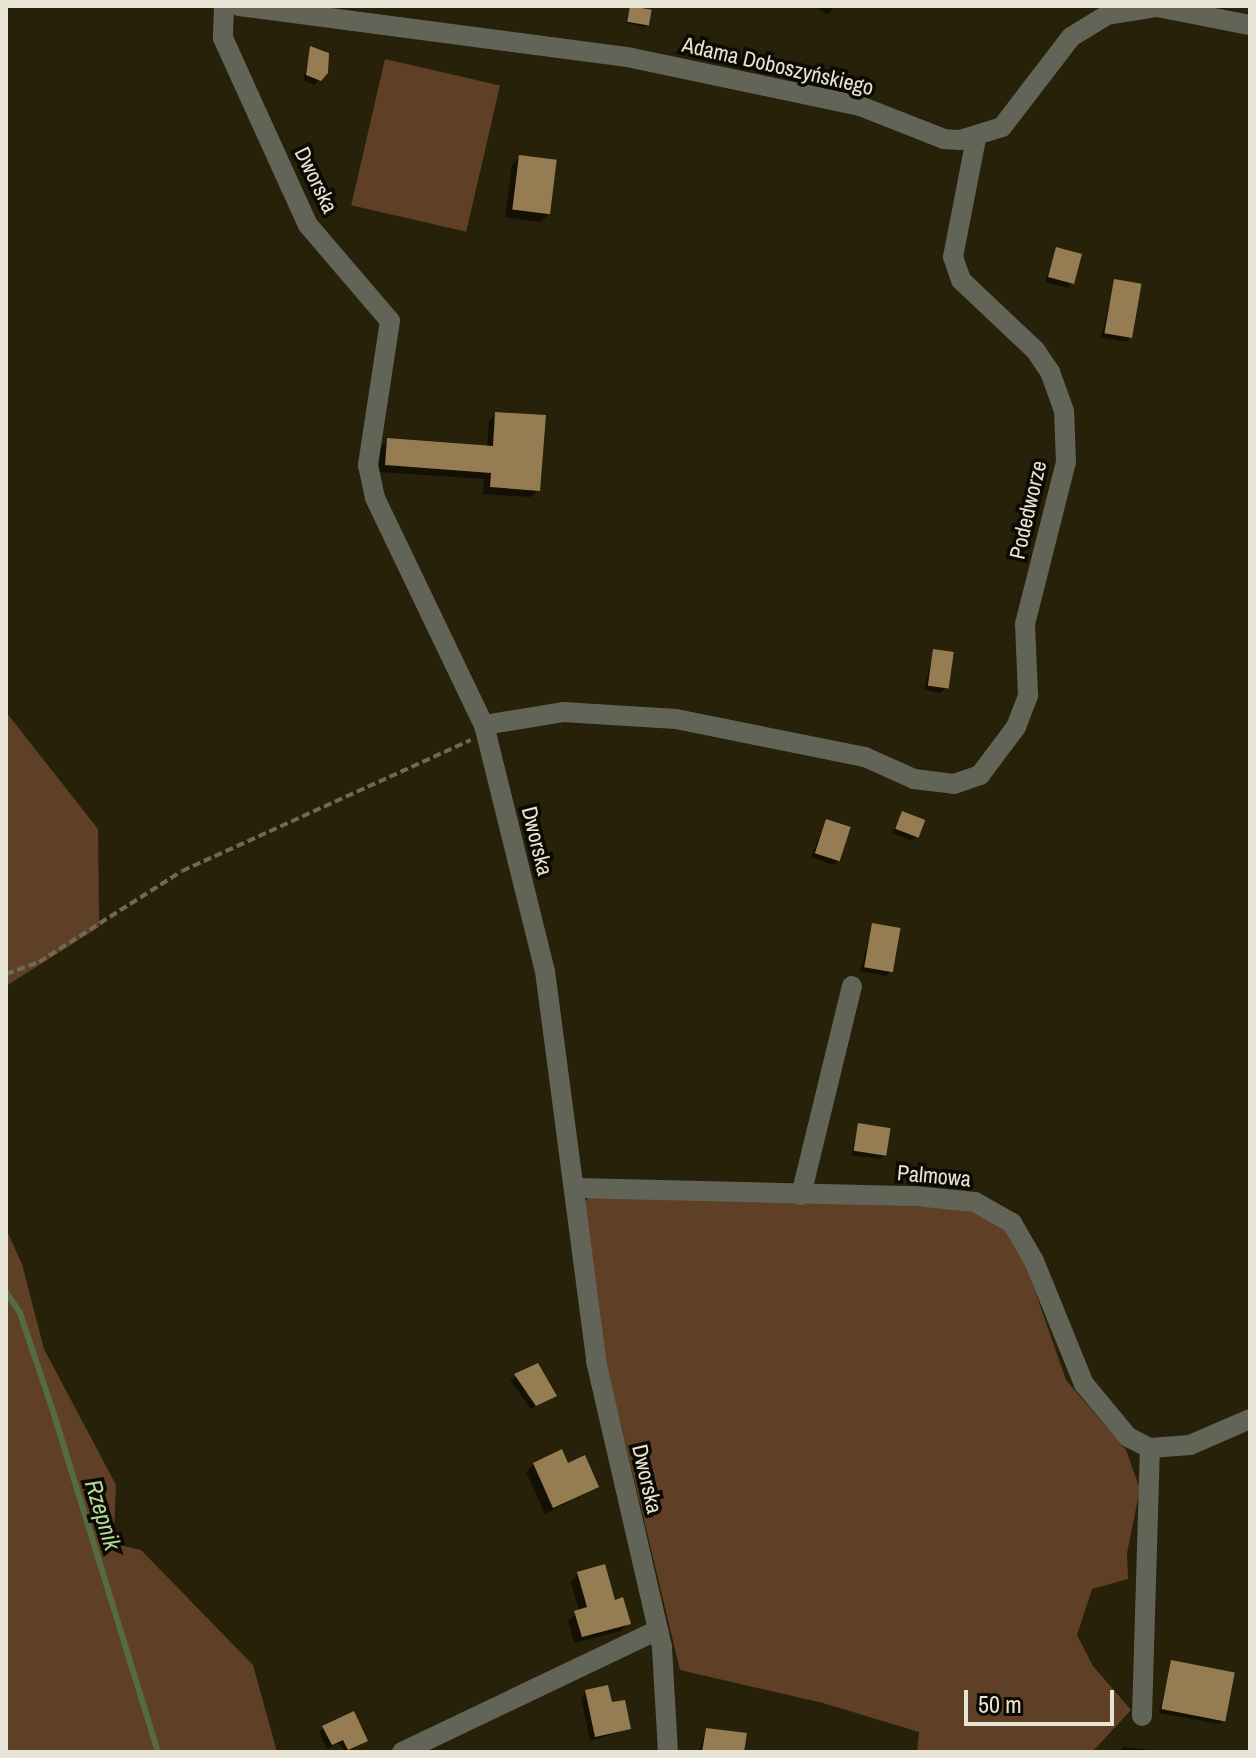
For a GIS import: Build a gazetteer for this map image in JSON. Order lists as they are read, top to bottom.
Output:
{
  "streets": {
    "street": [
      "Adama Doboszyńskiego",
      "Dworska",
      "Podedworze",
      "Palmowa"
    ]
  },
  "crossings": [
    ["Adama Doboszyńskiego", "Podedworze"],
    ["Dworska", "Podedworze"],
    ["Dworska", "Palmowa"]
  ],
  "water": ["Rzepnik"],
  "scale_bar": "50 m"
}
